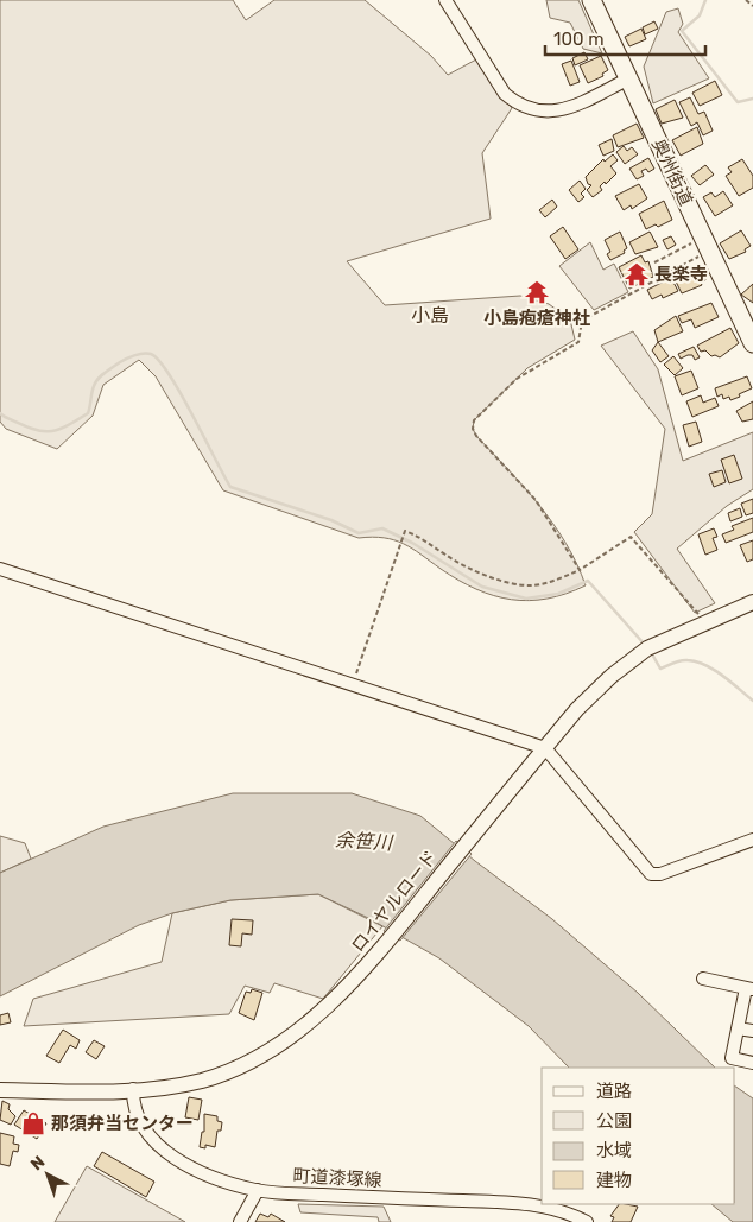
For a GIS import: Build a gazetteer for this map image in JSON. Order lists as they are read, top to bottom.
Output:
{
  "streets": {
    "highway": ["奥州街道"],
    "main road": ["ロイヤルロード"],
    "street": ["町道漆塚線"]
  },
  "crossings": [
    ["ロイヤルロード", "町道漆塚線"]
  ],
  "districts": ["小島"],
  "water": ["余笹川"],
  "places": {
    "temple": ["長楽寺", "小島疱瘡神社"],
    "shop": ["那須弁当センター"]
  },
  "legend": [
    "道路",
    "公園",
    "水域",
    "建物"
  ],
  "scale_bar": "100 m",
  "north": "top left"
}
